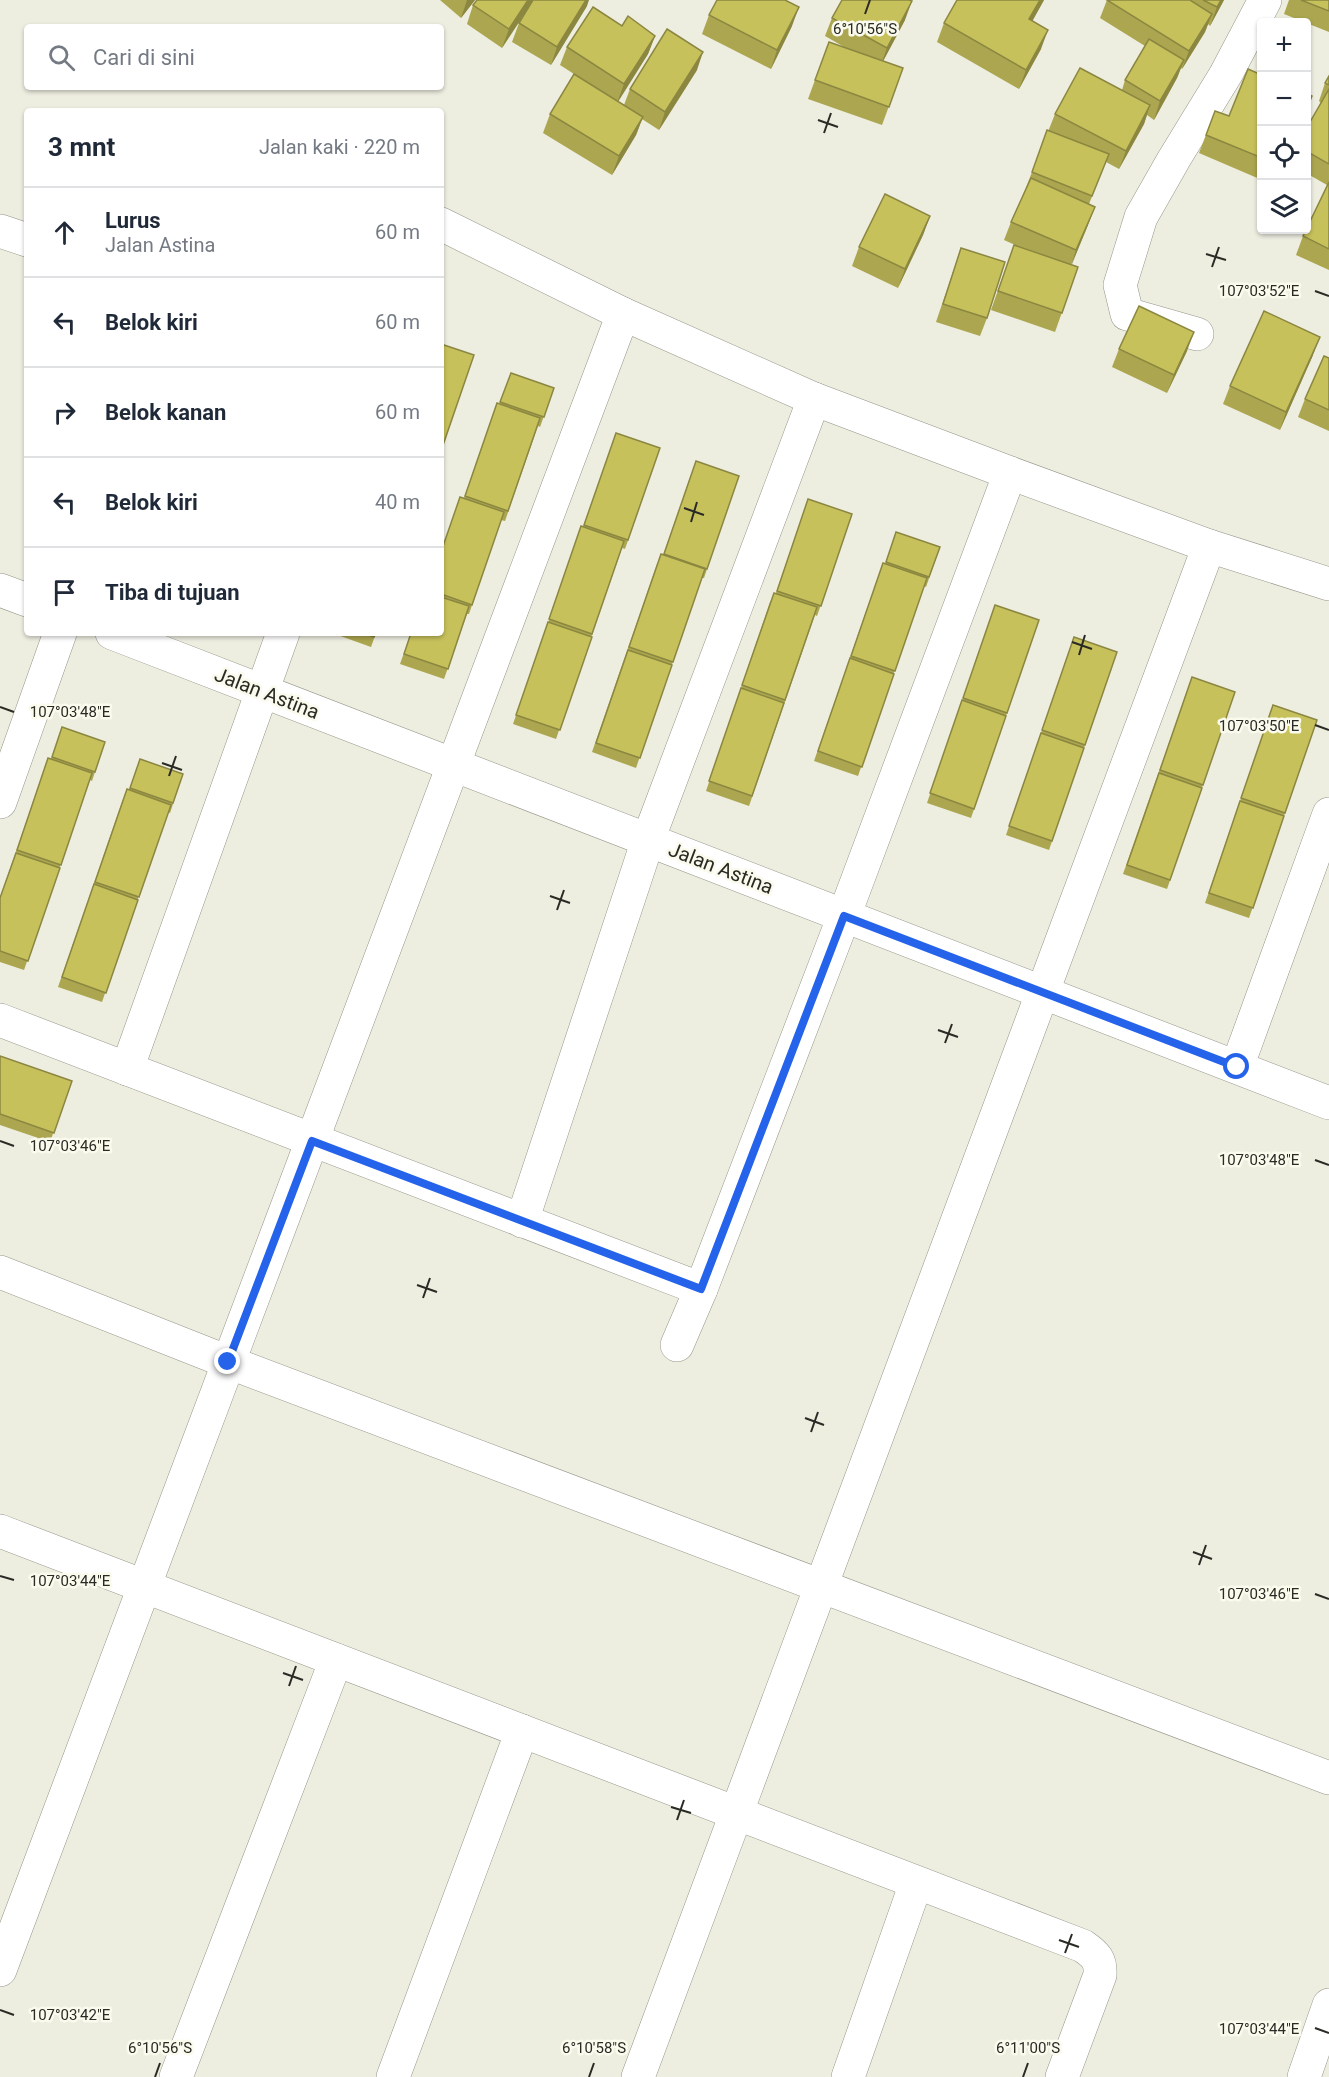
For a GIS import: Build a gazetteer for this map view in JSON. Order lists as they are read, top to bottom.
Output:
{
  "streets": {
    "street": ["Jalan Astina"]
  },
  "page": {
    "map_buttons": ["+", "−"],
    "search": "Cari di sini",
    "heading": ["3 mnt", "Jalan kaki · 220 m"],
    "list": [
      ["Lurus", "Jalan Astina", "60 m"],
      ["Belok kiri", "60 m"],
      ["Belok kanan", "60 m"],
      ["Belok kiri", "40 m"],
      "Tiba di tujuan"
    ]
  },
  "coordinates": [
    "6°10'56\"S",
    "107°03'52\"E",
    "107°03'48\"E",
    "107°03'50\"E",
    "107°03'46\"E",
    "107°03'44\"E",
    "107°03'42\"E",
    "6°10'58\"S",
    "6°11'00\"S"
  ]
}
